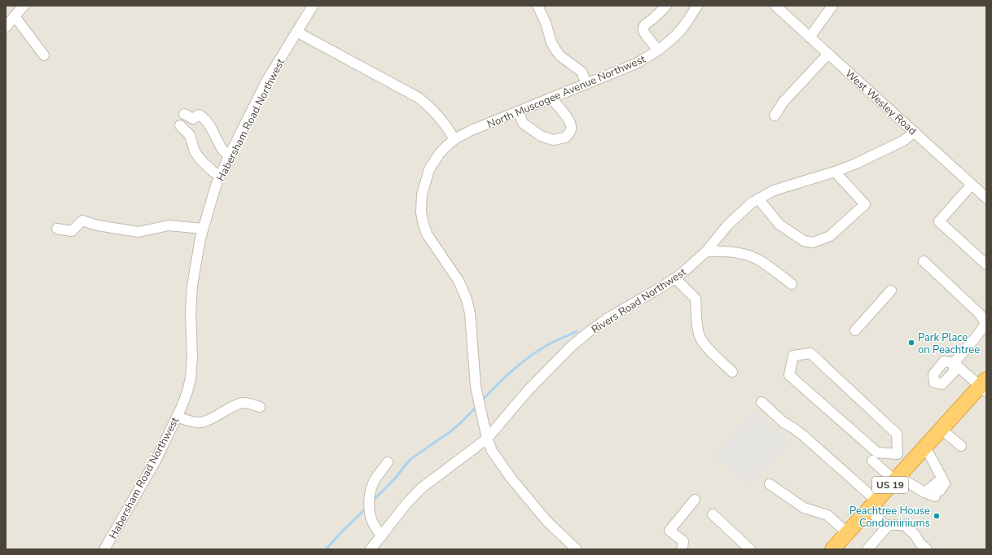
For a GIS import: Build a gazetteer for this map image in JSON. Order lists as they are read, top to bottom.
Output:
{
  "streets": {
    "highway": ["US 19"],
    "street": [
      "North Muscogee Avenue Northwest",
      "West Wesley Road",
      "Habersham Road Northwest",
      "Rivers Road Northwest"
    ]
  },
  "crossings": [
    ["North Muscogee Avenue Northwest", "Rivers Road Northwest"],
    ["West Wesley Road", "Rivers Road Northwest"]
  ],
  "places": ["Park Place on Peachtree", "Peachtree House Condominiums"]
}
